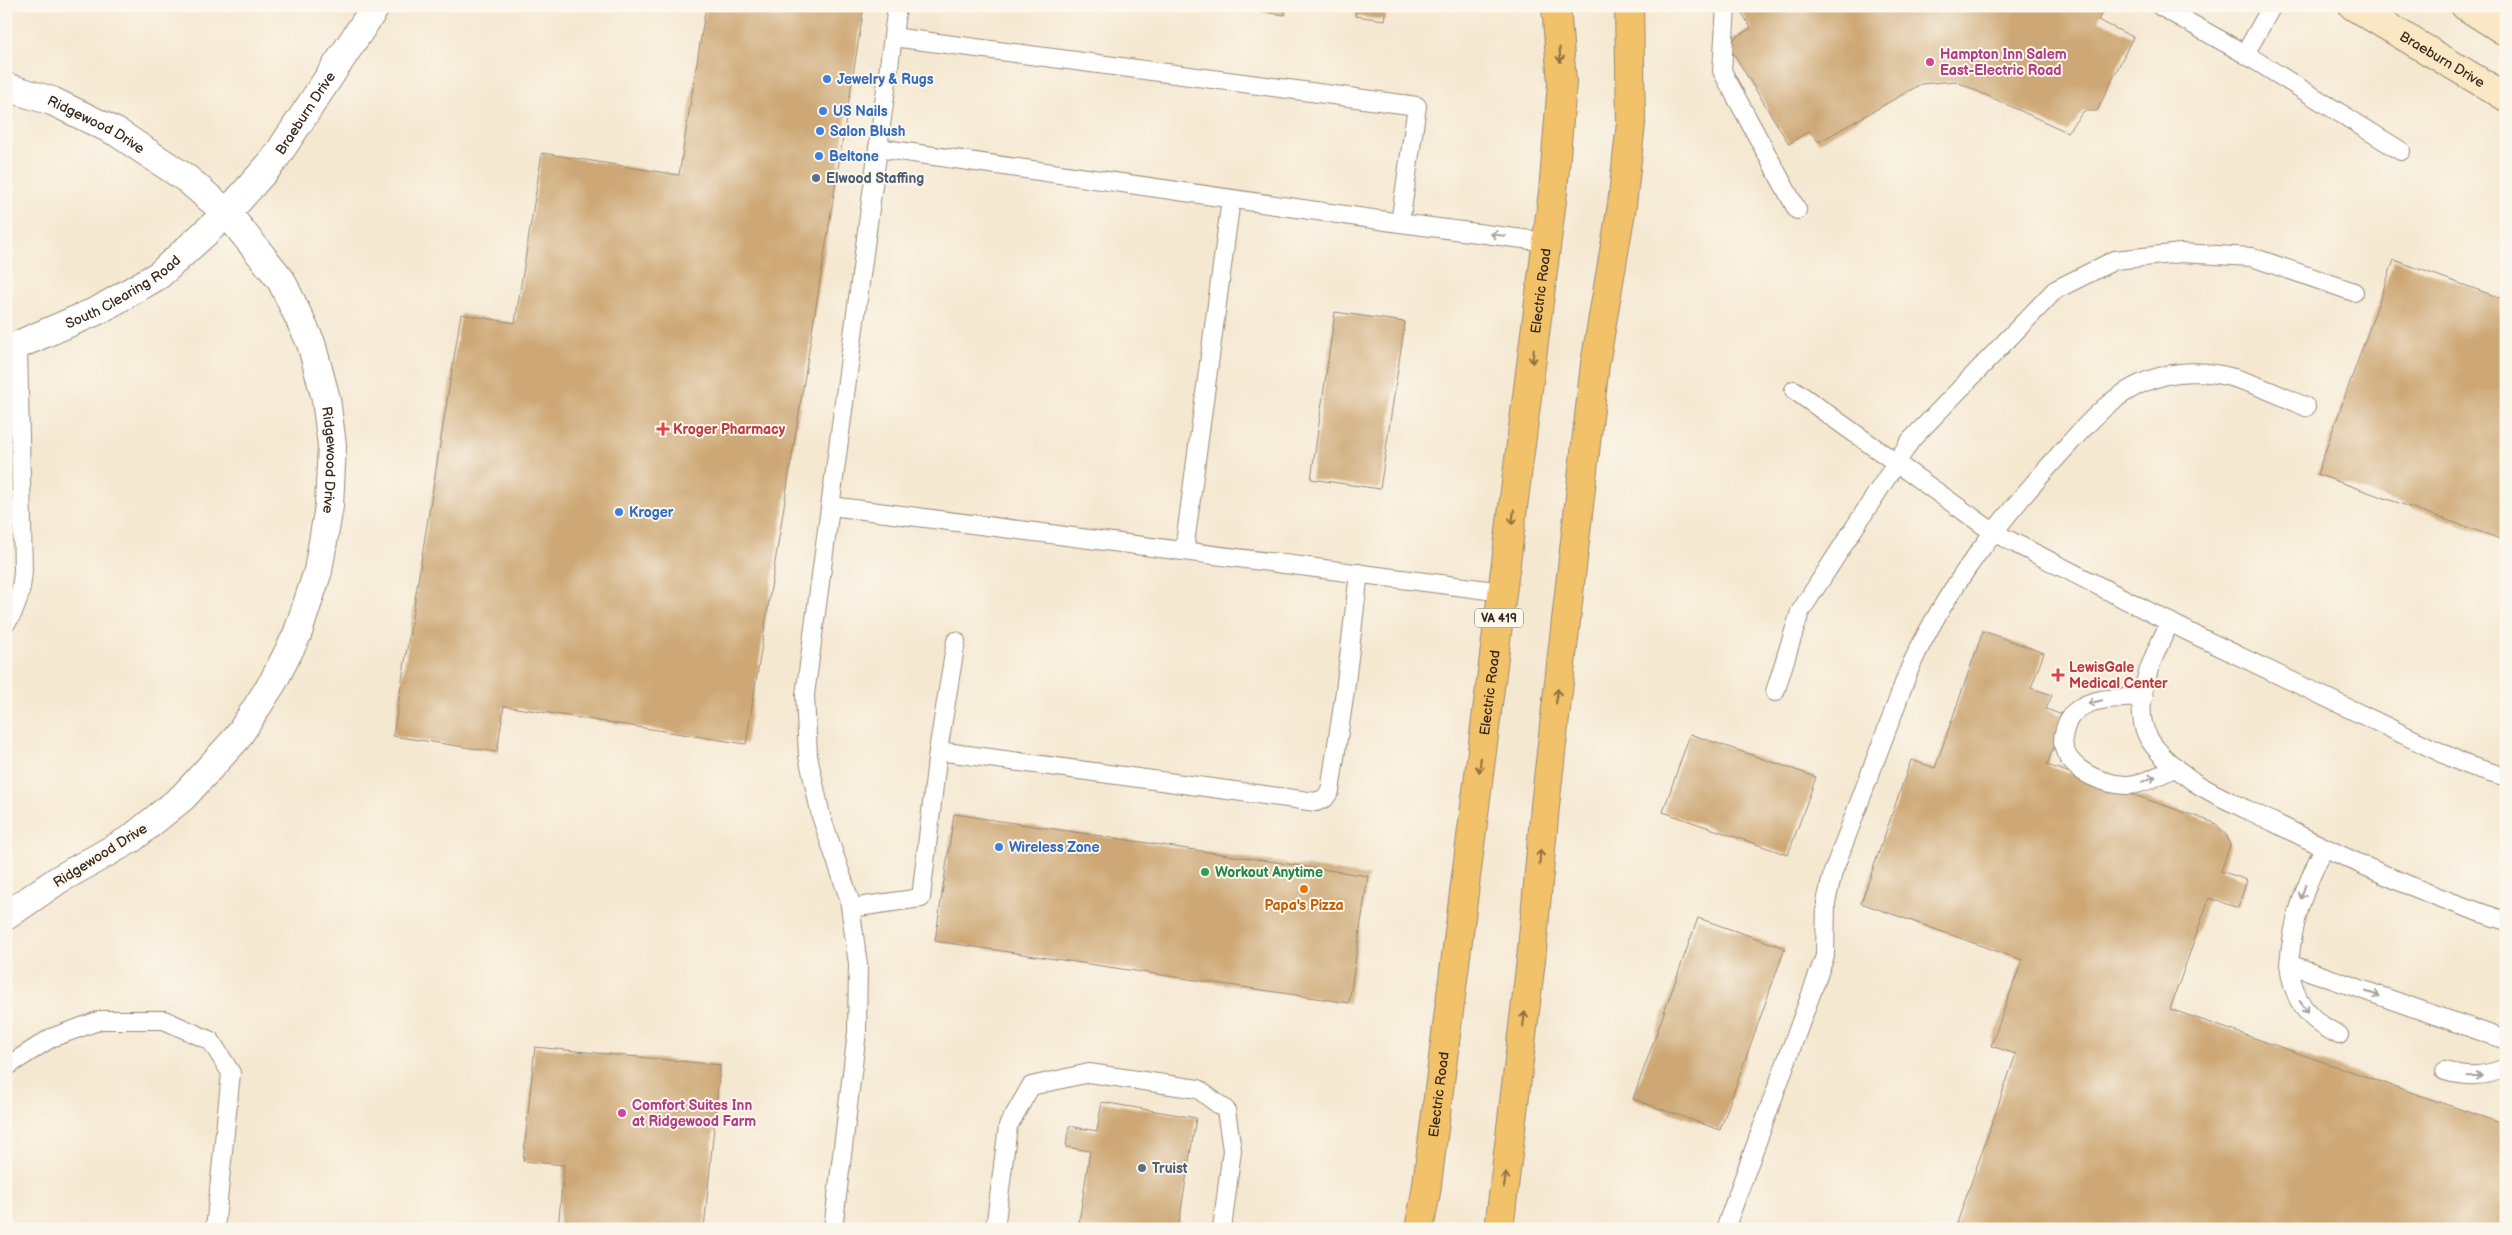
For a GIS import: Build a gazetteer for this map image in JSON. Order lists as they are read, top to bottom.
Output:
{
  "streets": {
    "main road": ["Electric Road", "VA 419"],
    "street": ["Braeburn Drive", "Ridgewood Drive", "South Clearing Road"]
  },
  "crossings": [
    ["Braeburn Drive", "Ridgewood Drive"],
    ["Braeburn Drive", "South Clearing Road"],
    ["Ridgewood Drive", "South Clearing Road"]
  ],
  "places": {
    "other": [
      "Hampton Inn Salem East-Electric Road",
      "Jewelry & Rugs",
      "US Nails",
      "Salon Blush",
      "Beltone",
      "Elwood Staffing",
      "Kroger",
      "Wireless Zone",
      "Workout Anytime",
      "Papa's Pizza",
      "Comfort Suites Inn at Ridgewood Farm",
      "Truist"
    ],
    "health": ["Kroger Pharmacy", "LewisGale Medical Center"]
  }
}
